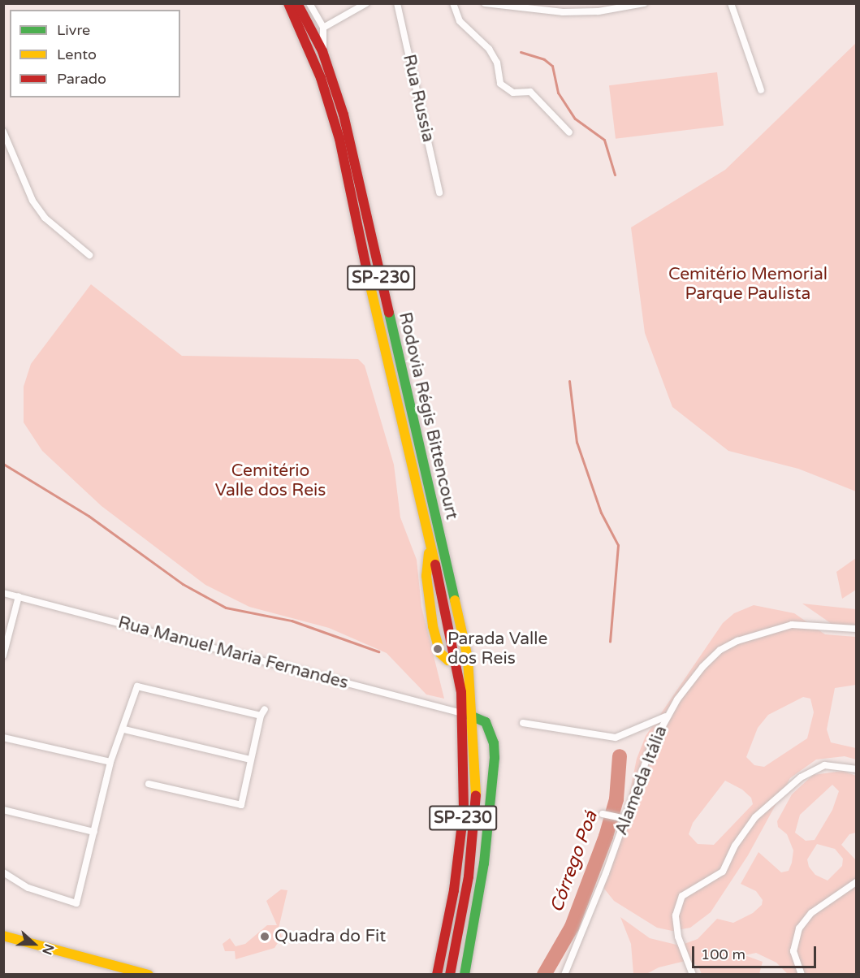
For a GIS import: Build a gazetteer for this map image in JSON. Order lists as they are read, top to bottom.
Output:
{
  "streets": {
    "main road": ["SP-230", "Rodovia Régis Bittencourt"],
    "street": ["Rua Russia", "Rua Manuel Maria Fernandes", "Alameda Itália"]
  },
  "crossings": [
    ["SP-230", "Rodovia Régis Bittencourt"],
    ["SP-230", "Rua Manuel Maria Fernandes"]
  ],
  "water": ["Córrego Poá"],
  "parks": ["Cemitério Memorial Parque Paulista", "Cemitério Valle dos Reis"],
  "places": ["Parada Valle dos Reis", "Quadra do Fit"],
  "legend": ["Livre", "Lento", "Parado"],
  "scale_bar": "100 m",
  "north": "right"
}
